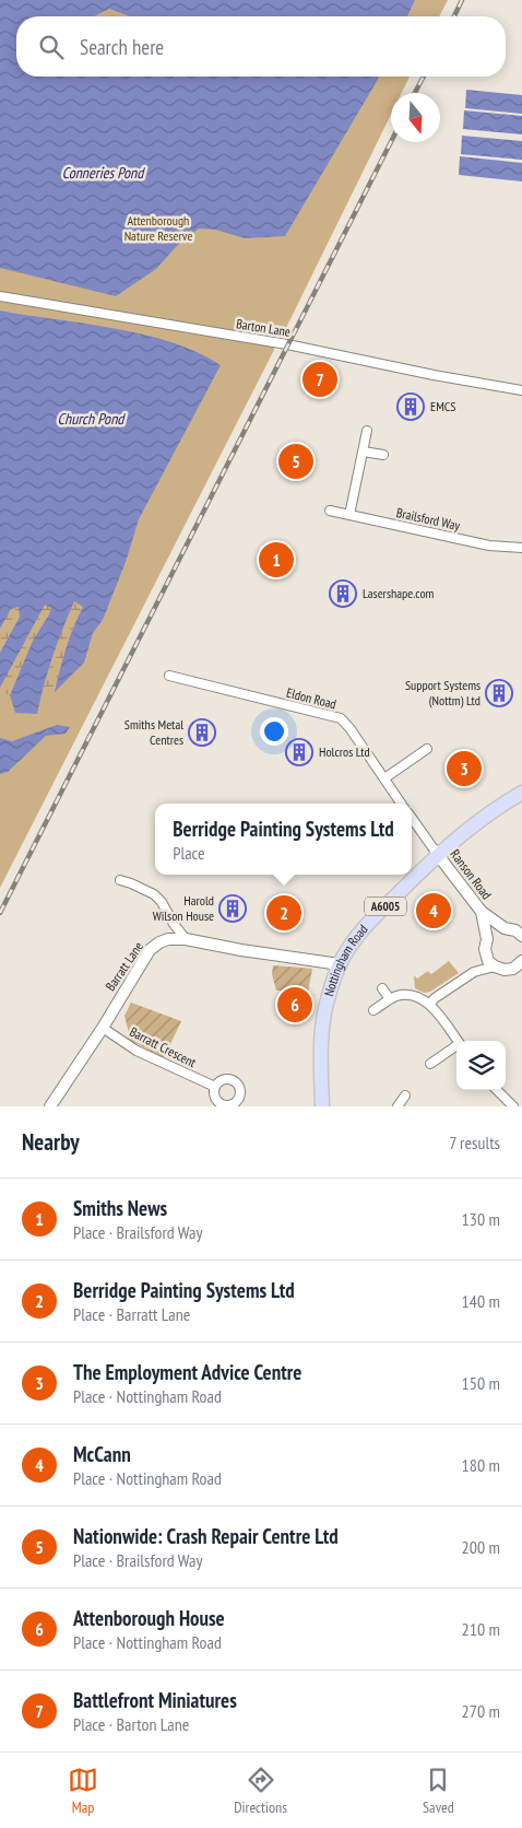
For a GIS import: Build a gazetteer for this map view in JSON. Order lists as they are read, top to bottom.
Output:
{
  "streets": {
    "main road": ["A6005", "Nottingham Road"],
    "street": [
      "Barton Lane",
      "Brailsford Way",
      "Eldon Road",
      "Ranson Road",
      "Barratt Lane",
      "Barratt Crescent"
    ]
  },
  "crossings": [
    ["Ranson Road", "Nottingham Road"],
    ["Barratt Lane", "Barratt Crescent"]
  ],
  "water": ["Conneries Pond", "Church Pond"],
  "parks": ["Attenborough Nature Reserve"],
  "places": {
    "building": [
      "EMCS",
      "Lasershape.com",
      "Support Systems (Nottm) Ltd",
      "Smiths Metal Centres",
      "Holcros Ltd",
      "Harold Wilson House"
    ]
  },
  "north": "bottom",
  "page": {
    "search": "Search here",
    "pins": [
      "7",
      "5",
      "1",
      "3",
      "4",
      "2",
      "6"
    ],
    "popup": ["Berridge Painting Systems Ltd", "Place"],
    "heading": ["Nearby", "7 results"],
    "list": [
      {
        "mark": "1",
        "name": "Smiths News",
        "note": "Place · Brailsford Way",
        "value": "130 m"
      },
      {
        "mark": "2",
        "name": "Berridge Painting Systems Ltd",
        "note": "Place · Barratt Lane",
        "value": "140 m"
      },
      {
        "mark": "3",
        "name": "The Employment Advice Centre",
        "note": "Place · Nottingham Road",
        "value": "150 m"
      },
      {
        "mark": "4",
        "name": "McCann",
        "note": "Place · Nottingham Road",
        "value": "180 m"
      },
      {
        "mark": "5",
        "name": "Nationwide: Crash Repair Centre Ltd",
        "note": "Place · Brailsford Way",
        "value": "200 m"
      },
      {
        "mark": "6",
        "name": "Attenborough House",
        "note": "Place · Nottingham Road",
        "value": "210 m"
      },
      {
        "mark": "7",
        "name": "Battlefront Miniatures",
        "note": "Place · Barton Lane",
        "value": "270 m"
      }
    ],
    "nav": ["Map", "Directions", "Saved"]
  }
}
